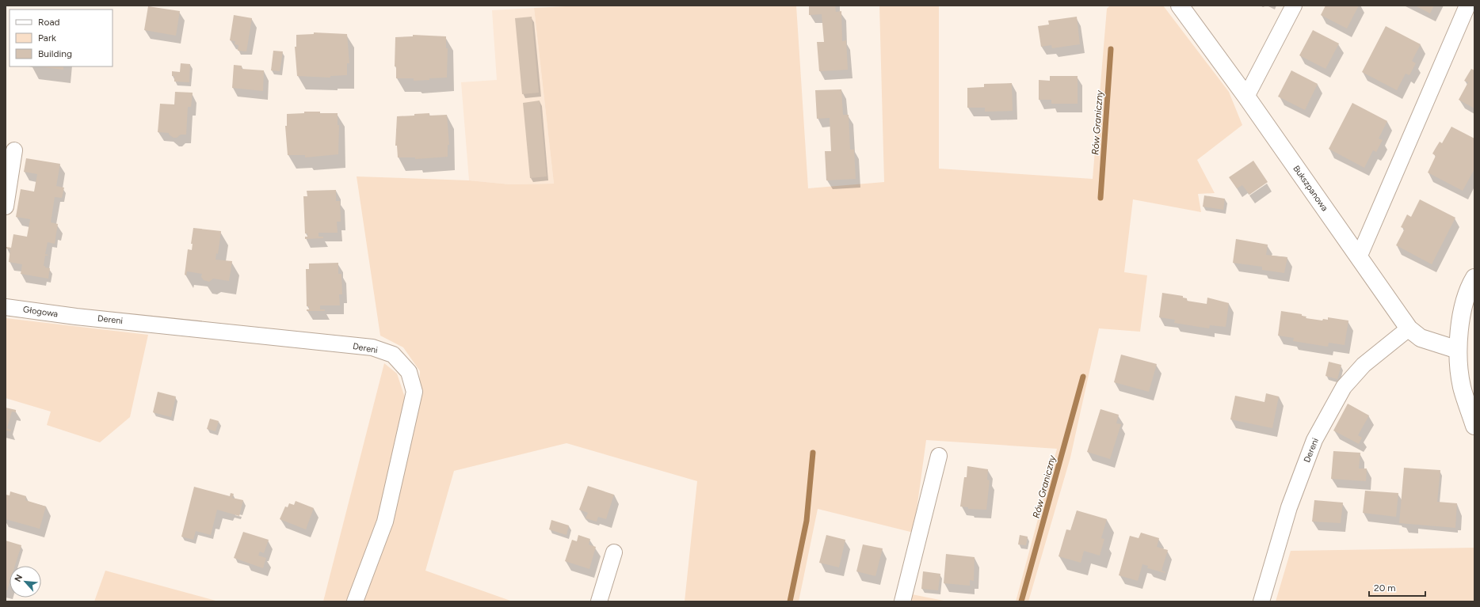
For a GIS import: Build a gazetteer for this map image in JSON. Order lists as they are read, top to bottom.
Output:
{
  "streets": {
    "street": ["Bukszpanowa", "Głogowa", "Dereni"]
  },
  "crossings": [
    ["Bukszpanowa", "Dereni"],
    ["Głogowa", "Dereni"]
  ],
  "water": ["Rów Graniczny"],
  "legend": ["Road", "Park", "Building"],
  "scale_bar": "20 m",
  "north": "top left"
}
